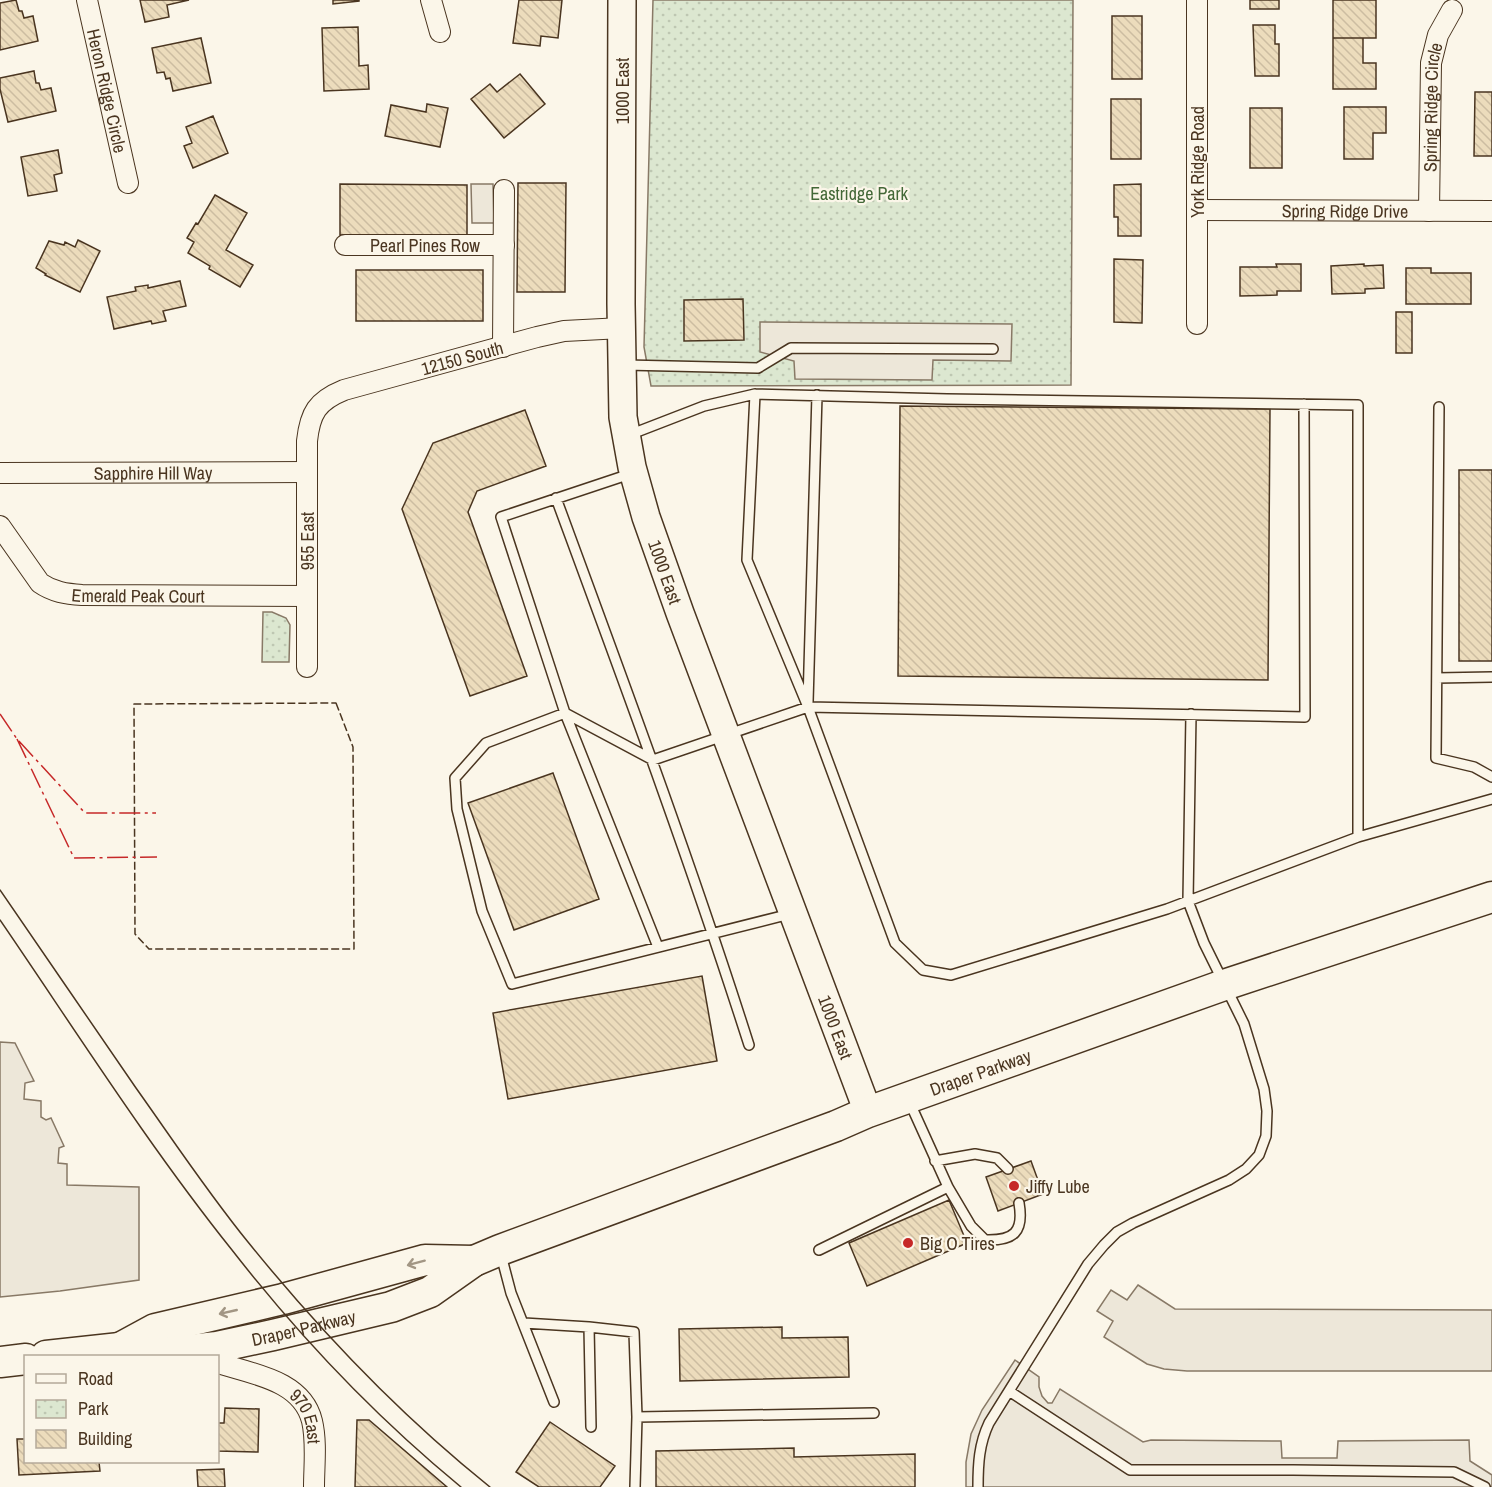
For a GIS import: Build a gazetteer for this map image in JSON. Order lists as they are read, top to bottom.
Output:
{
  "streets": {
    "main road": ["Draper Parkway"],
    "street": [
      "Heron Ridge Circle",
      "1000 East",
      "Spring Ridge Circle",
      "York Ridge Road",
      "Spring Ridge Drive",
      "Pearl Pines Row",
      "12150 South",
      "Sapphire Hill Way",
      "955 East",
      "Emerald Peak Court",
      "970 East"
    ]
  },
  "crossings": [
    ["1000 East", "12150 South"],
    ["1000 East", "Draper Parkway"],
    ["Spring Ridge Circle", "Spring Ridge Drive"],
    ["York Ridge Road", "Spring Ridge Drive"],
    ["12150 South", "955 East"],
    ["Sapphire Hill Way", "955 East"],
    ["955 East", "Emerald Peak Court"]
  ],
  "parks": ["Eastridge Park"],
  "places": ["Jiffy Lube", "Big O Tires"],
  "legend": ["Road", "Park", "Building"]
}
